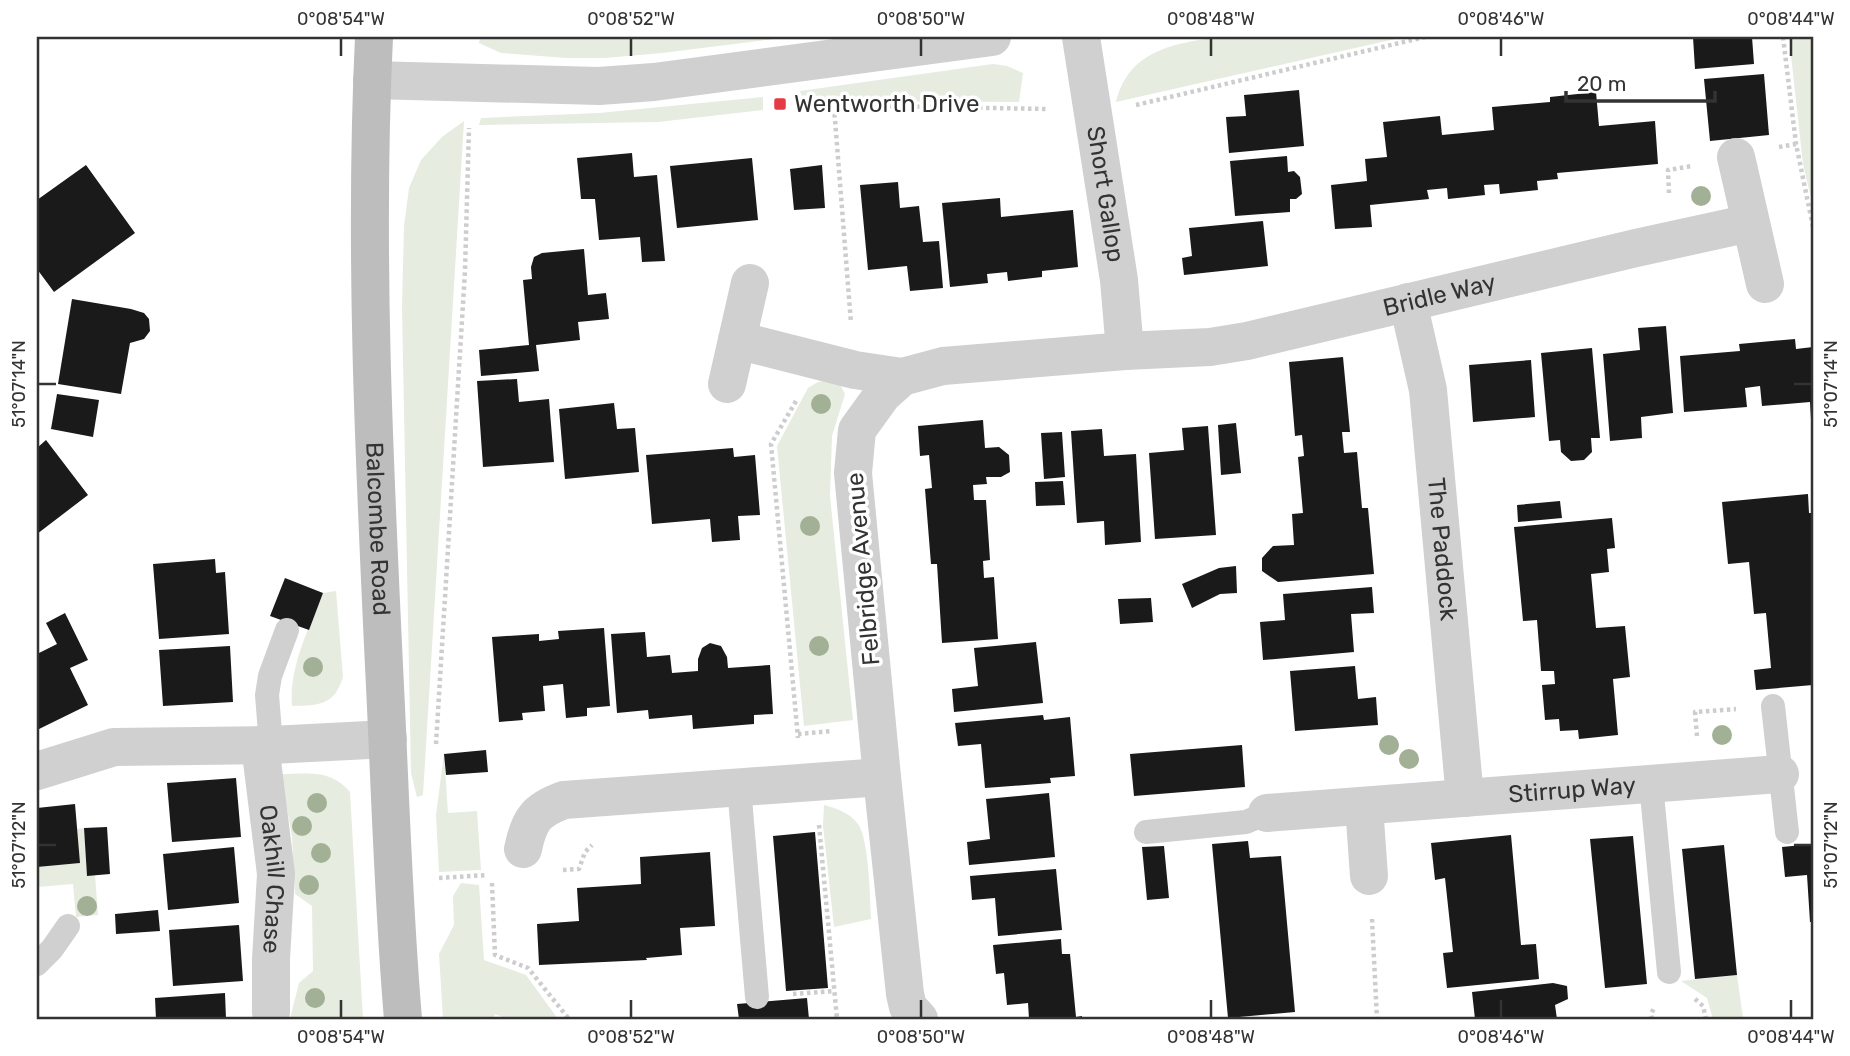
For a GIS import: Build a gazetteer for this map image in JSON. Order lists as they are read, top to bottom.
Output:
{
  "streets": {
    "main road": ["Balcombe Road"],
    "street": [
      "Short Gallop",
      "Bridle Way",
      "The Paddock",
      "Felbridge Avenue",
      "Stirrup Way",
      "Oakhill Chase"
    ]
  },
  "crossings": [
    ["Short Gallop", "Bridle Way"],
    ["Bridle Way", "The Paddock"],
    ["The Paddock", "Stirrup Way"]
  ],
  "places": {
    "transit": ["Wentworth Drive"]
  },
  "scale_bar": "20 m",
  "coordinates": [
    "0°08'54\"W",
    "0°08'52\"W",
    "0°08'50\"W",
    "0°08'48\"W",
    "0°08'46\"W",
    "0°08'44\"W",
    "51°07'14\"N",
    "51°07'12\"N"
  ]
}
